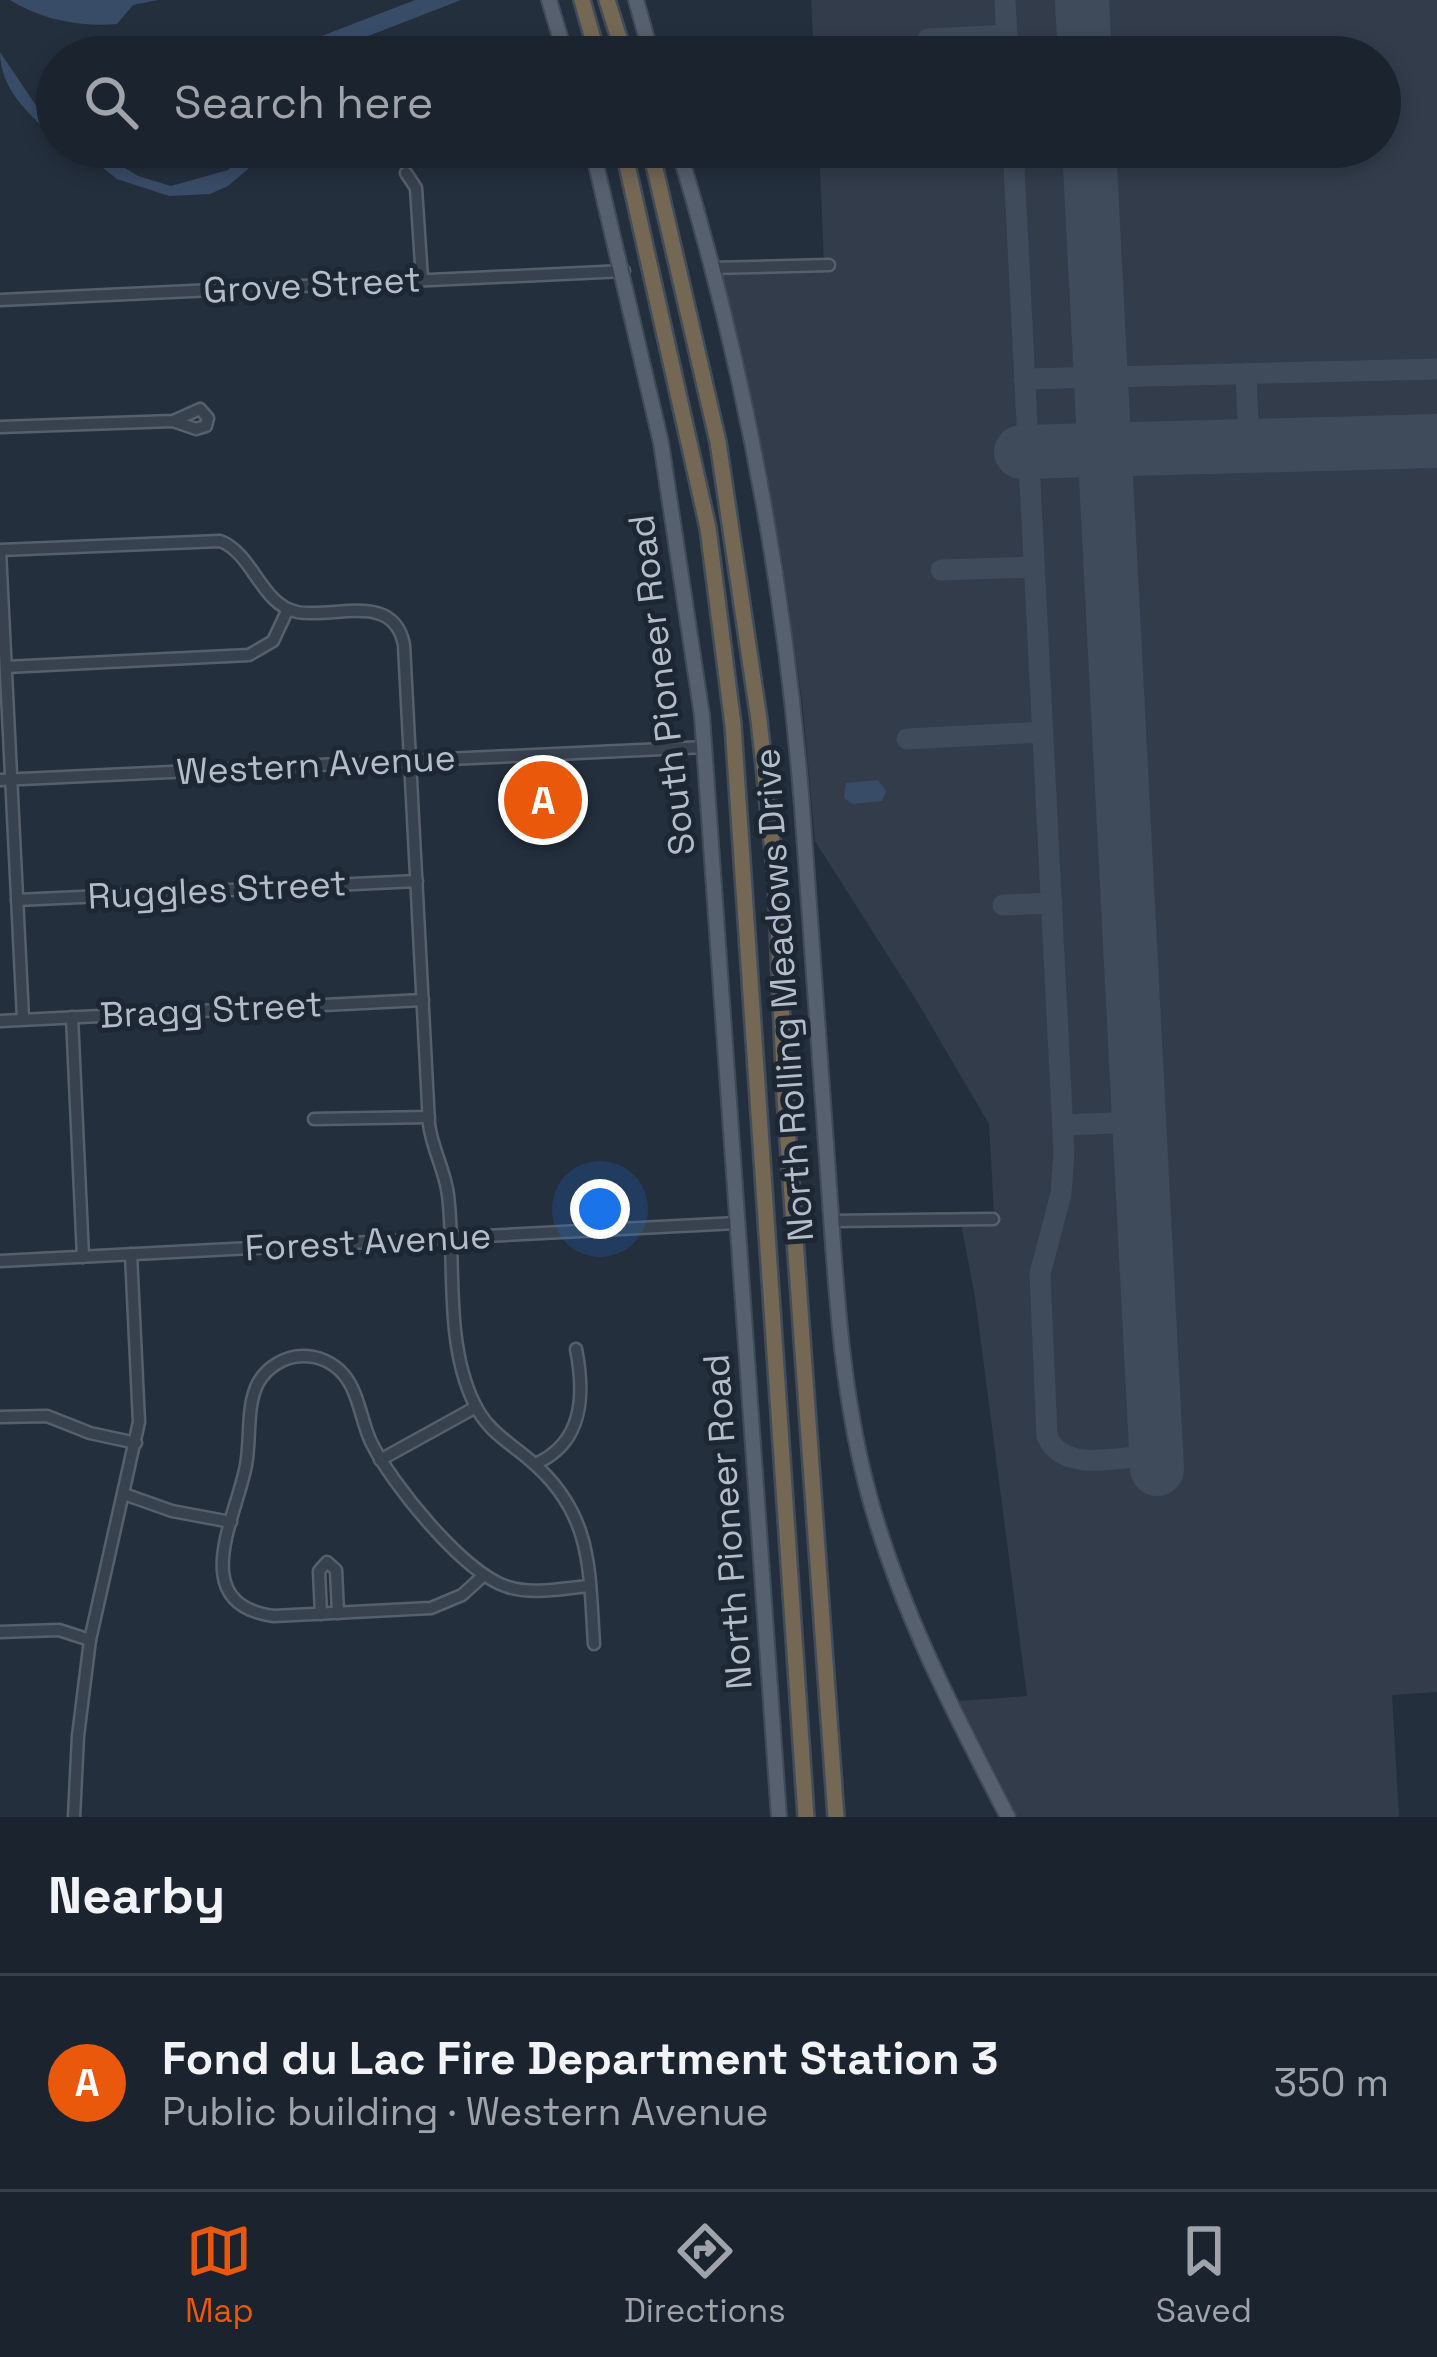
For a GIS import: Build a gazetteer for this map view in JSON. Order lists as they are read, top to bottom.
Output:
{
  "streets": {
    "main road": ["South Pioneer Road", "North Rolling Meadows Drive", "North Pioneer Road"],
    "street": [
      "Grove Street",
      "Western Avenue",
      "Ruggles Street",
      "Bragg Street",
      "Forest Avenue"
    ]
  },
  "crossings": [
    ["Grove Street", "South Pioneer Road"],
    ["South Pioneer Road", "Western Avenue"],
    ["South Pioneer Road", "Forest Avenue"],
    ["South Pioneer Road", "North Pioneer Road"],
    ["Forest Avenue", "North Pioneer Road"]
  ],
  "page": {
    "search": "Search here",
    "pins": "A",
    "heading": "Nearby",
    "list": [
      {
        "mark": "A",
        "name": "Fond du Lac Fire Department Station 3",
        "note": "Public building · Western Avenue",
        "value": "350 m"
      }
    ],
    "nav": ["Map", "Directions", "Saved"]
  }
}
